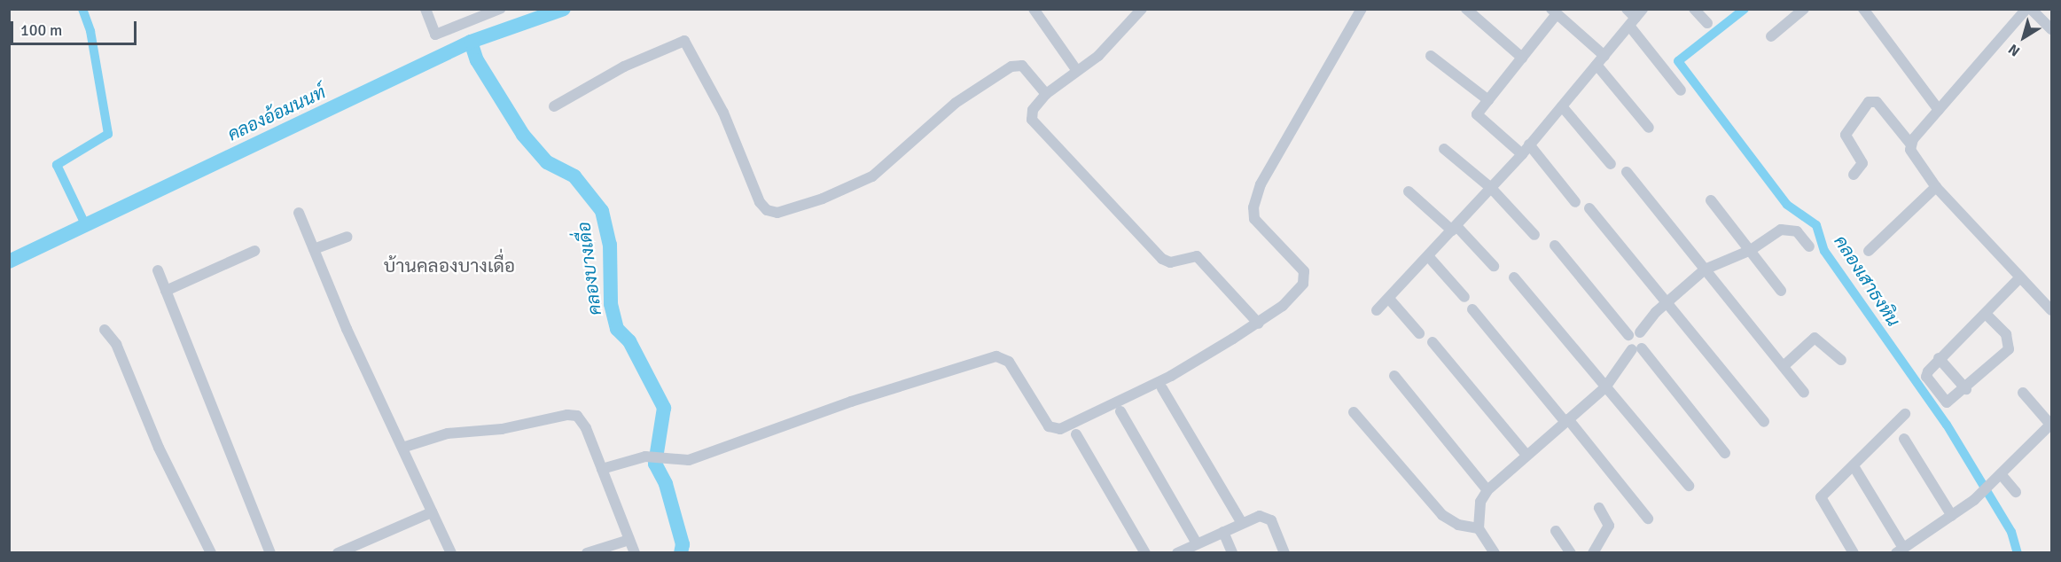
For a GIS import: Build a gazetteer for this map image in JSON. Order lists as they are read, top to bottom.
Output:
{
  "districts": ["บ้านคลองบางเดื่อ"],
  "water": ["คลองอ้อมนนท์", "คลองบางเดื่อ", "คลองเสาธงหิน"],
  "scale_bar": "100 m",
  "north": "bottom left"
}
